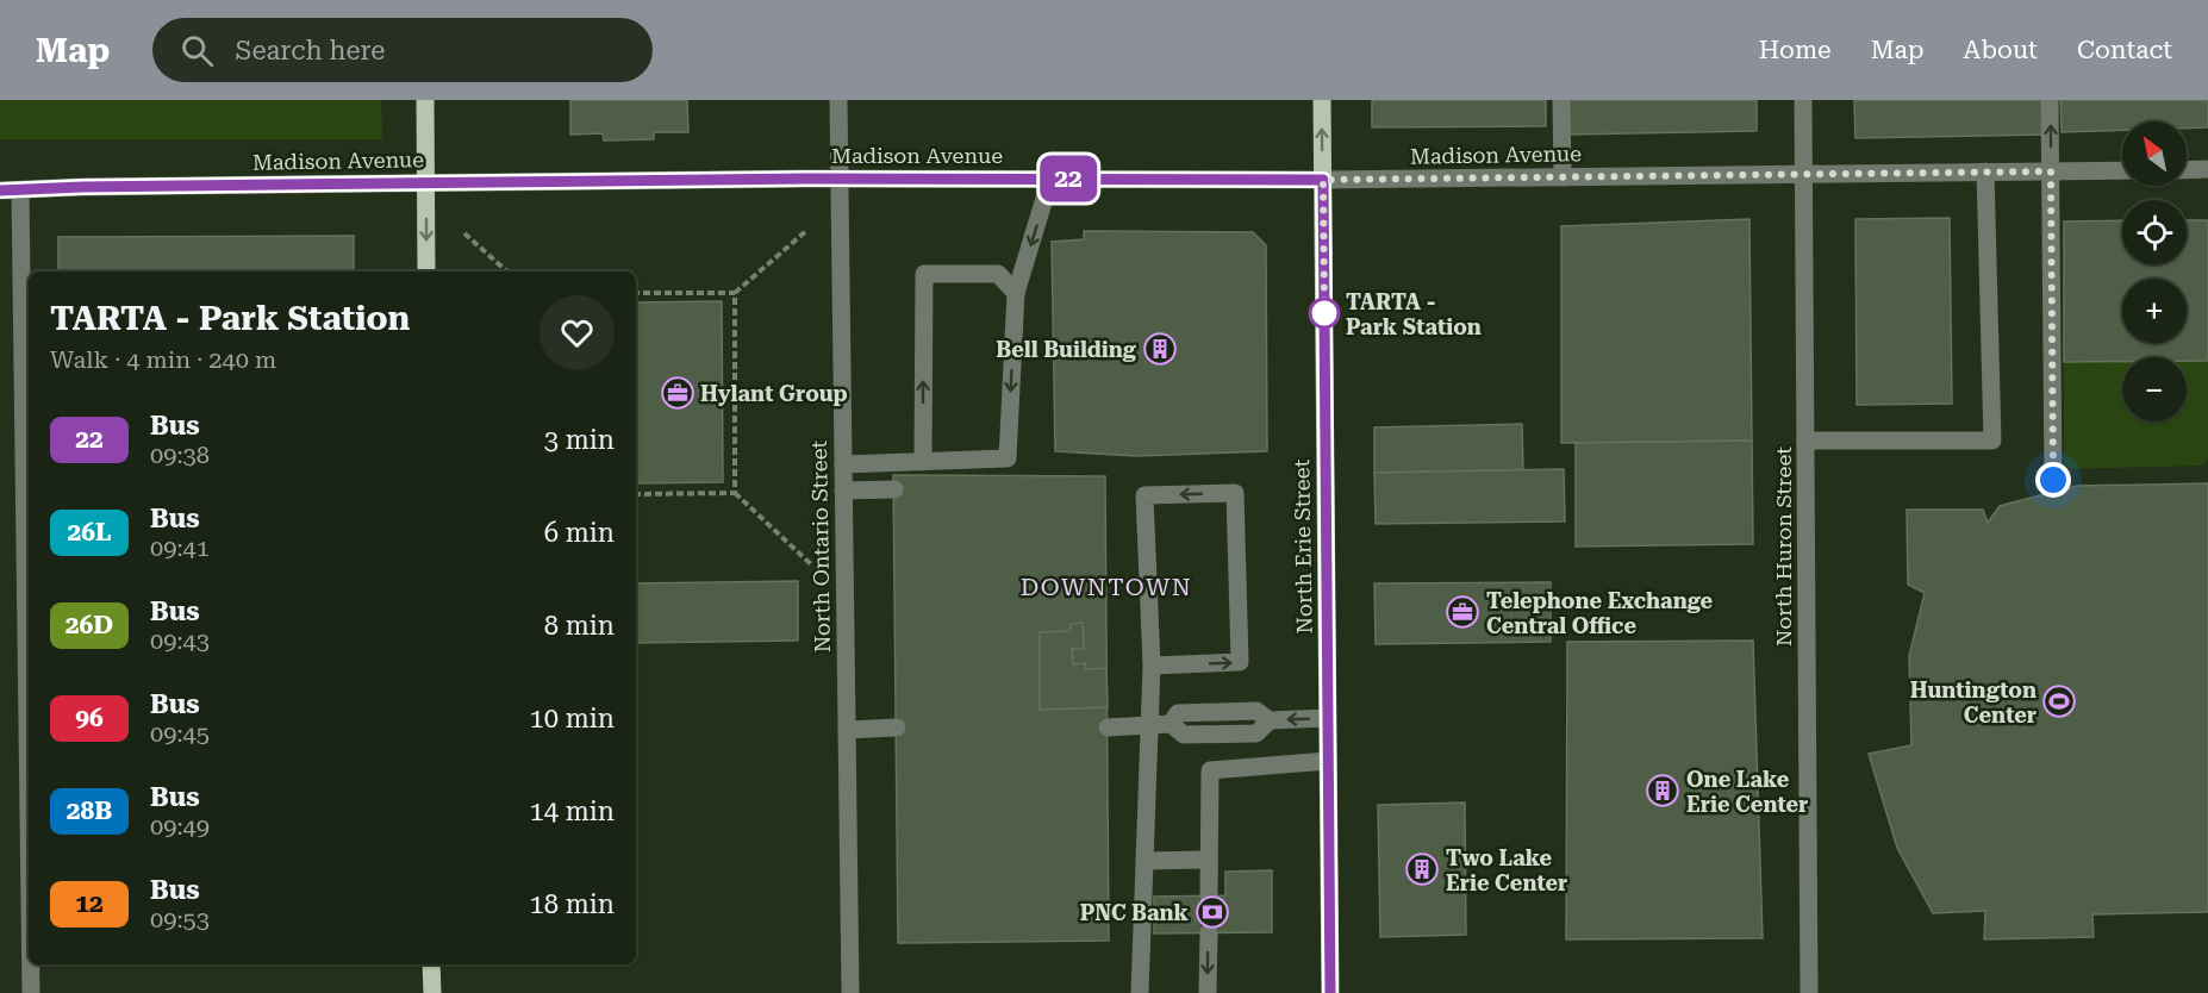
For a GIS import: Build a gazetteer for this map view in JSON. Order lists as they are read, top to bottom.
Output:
{
  "streets": {
    "main road": ["North Erie Street"],
    "street": ["Madison Avenue", "North Ontario Street", "North Huron Street"]
  },
  "crossings": [
    ["Madison Avenue", "North Ontario Street"],
    ["Madison Avenue", "North Erie Street"],
    ["Madison Avenue", "North Huron Street"]
  ],
  "districts": ["DOWNTOWN"],
  "places": {
    "other": ["TARTA - Park Station"],
    "building": ["Bell Building", "One Lake Erie Center", "Two Lake Erie Center"],
    "office": ["Hylant Group", "Telephone Exchange Central Office"],
    "sports": ["Huntington Center"],
    "bank": ["PNC Bank"]
  },
  "lines": ["bus line 22"],
  "north": "top left",
  "page": {
    "header": "Map",
    "search": "Search here",
    "nav": [
      "Home",
      "Map",
      "About",
      "Contact"
    ],
    "on_map": "22",
    "map_buttons": ["+", "−"],
    "heading": ["TARTA - Park Station", "Walk · 4 min · 240 m"],
    "list": [
      {
        "mark": "22",
        "name": "Bus",
        "note": "09:38",
        "value": "3 min"
      },
      {
        "mark": "26L",
        "name": "Bus",
        "note": "09:41",
        "value": "6 min"
      },
      {
        "mark": "26D",
        "name": "Bus",
        "note": "09:43",
        "value": "8 min"
      },
      {
        "mark": "96",
        "name": "Bus",
        "note": "09:45",
        "value": "10 min"
      },
      {
        "mark": "28B",
        "name": "Bus",
        "note": "09:49",
        "value": "14 min"
      },
      {
        "mark": "12",
        "name": "Bus",
        "note": "09:53",
        "value": "18 min"
      }
    ]
  }
}
